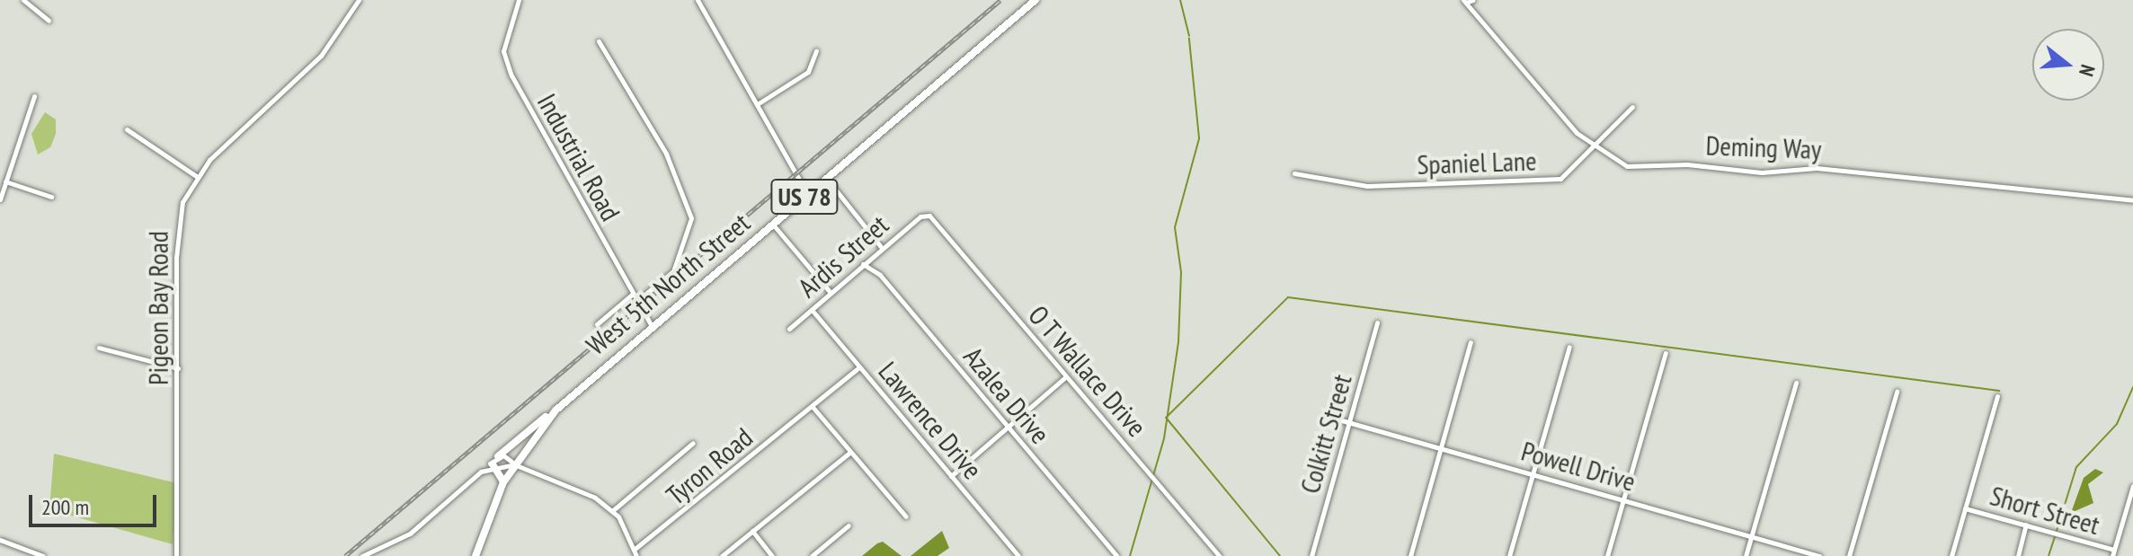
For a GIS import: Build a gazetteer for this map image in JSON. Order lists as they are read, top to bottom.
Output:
{
  "streets": {
    "main road": ["US 78", "West 5th North Street"],
    "street": [
      "Deming Way",
      "Industrial Road",
      "Spaniel Lane",
      "Ardis Street",
      "Pigeon Bay Road",
      "O T Wallace Drive",
      "Azalea Drive",
      "Lawrence Drive",
      "Colkitt Street",
      "Tyron Road",
      "Powell Drive",
      "Short Street"
    ]
  },
  "crossings": [
    ["Deming Way", "Spaniel Lane"],
    ["Industrial Road", "West 5th North Street"],
    ["Ardis Street", "O T Wallace Drive"],
    ["Ardis Street", "Azalea Drive"],
    ["Ardis Street", "Lawrence Drive"],
    ["Lawrence Drive", "Tyron Road"],
    ["Colkitt Street", "Powell Drive"]
  ],
  "scale_bar": "200 m",
  "north": "right"
}
